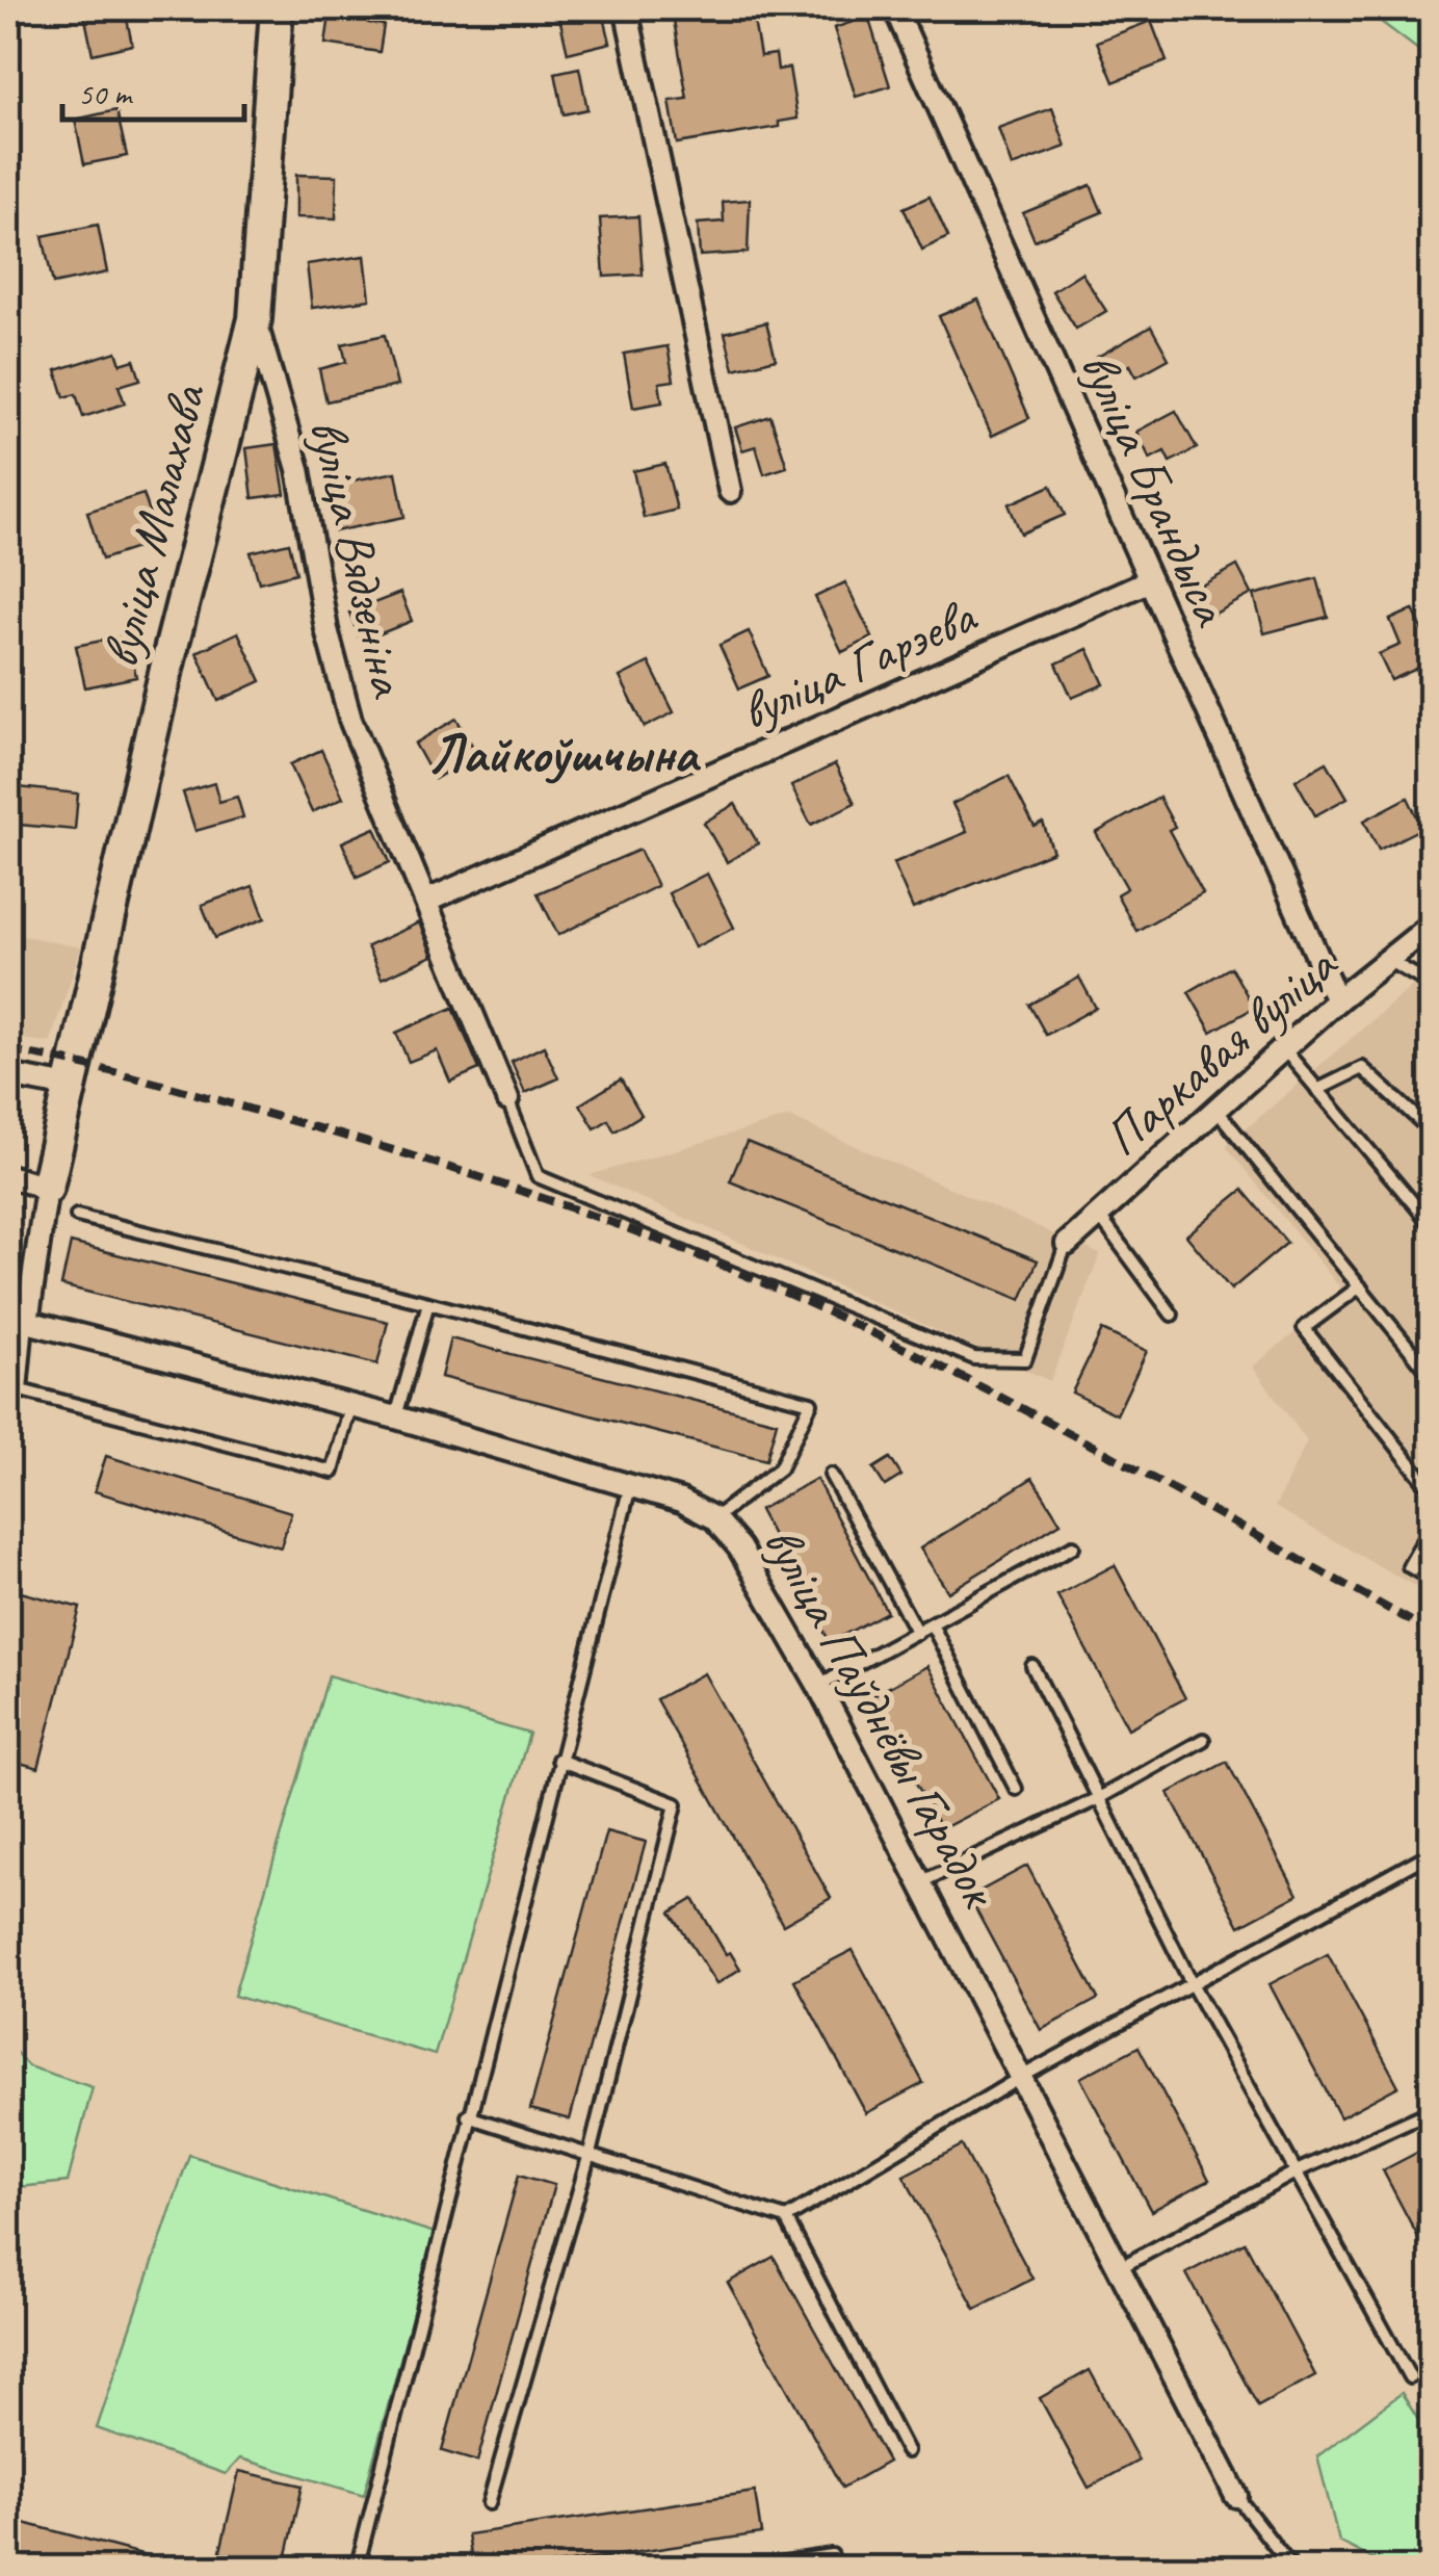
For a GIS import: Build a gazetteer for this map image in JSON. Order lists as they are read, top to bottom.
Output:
{
  "streets": {
    "street": [
      "вуліца Брандыса",
      "вуліца Малахава",
      "вуліца Вядзеніна",
      "вуліца Гарэева",
      "Паркавая вуліца",
      "вуліца Паўднёвы Гарадок"
    ]
  },
  "crossings": [
    ["вуліца Брандыса", "вуліца Гарэева"],
    ["вуліца Брандыса", "Паркавая вуліца"],
    ["вуліца Малахава", "вуліца Вядзеніна"],
    ["вуліца Вядзеніна", "вуліца Гарэева"]
  ],
  "districts": ["Лайкоўшчына"],
  "scale_bar": "50 m"
}
